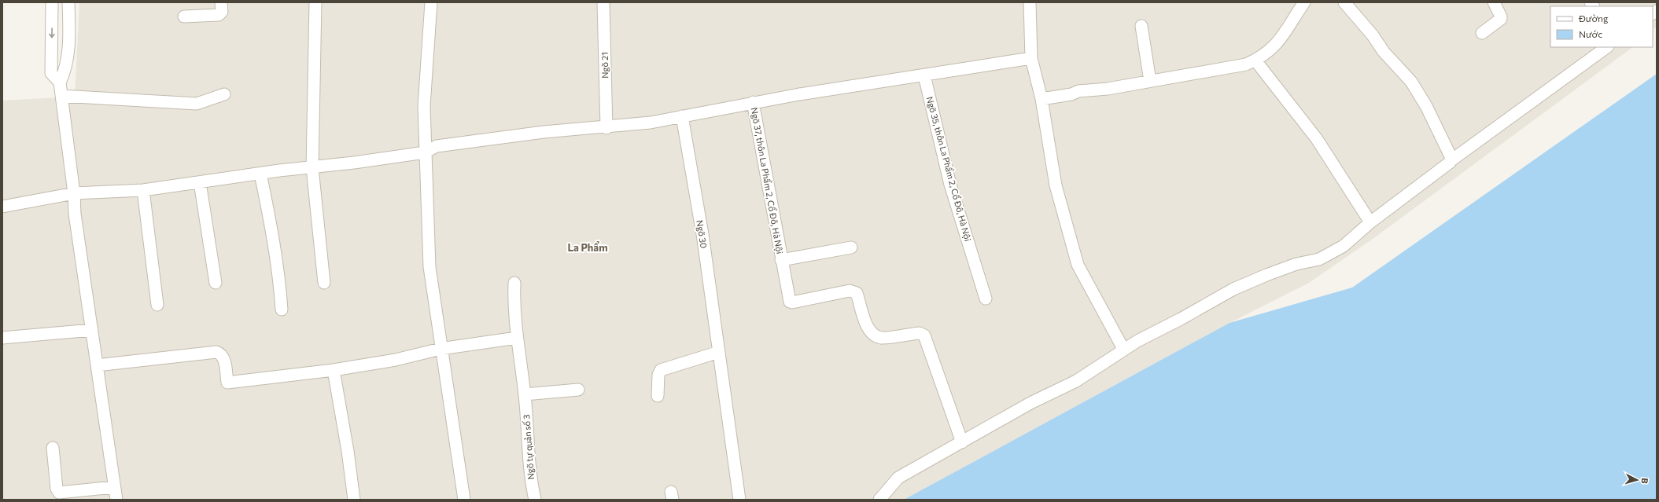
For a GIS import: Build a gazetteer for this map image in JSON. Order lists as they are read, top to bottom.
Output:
{
  "streets": {
    "street": [
      "Ngõ 21",
      "Ngõ 35, thôn La Phẩm 2, Cổ Đô, Hà Nội",
      "Ngõ 37, thôn La Phẩm 2, Cổ Đô, Hà Nội",
      "Ngõ 30",
      "Ngõ tự quản số 3"
    ]
  },
  "districts": ["La Phẩm"],
  "legend": ["Đường", "Nước"],
  "north": "right"
}
